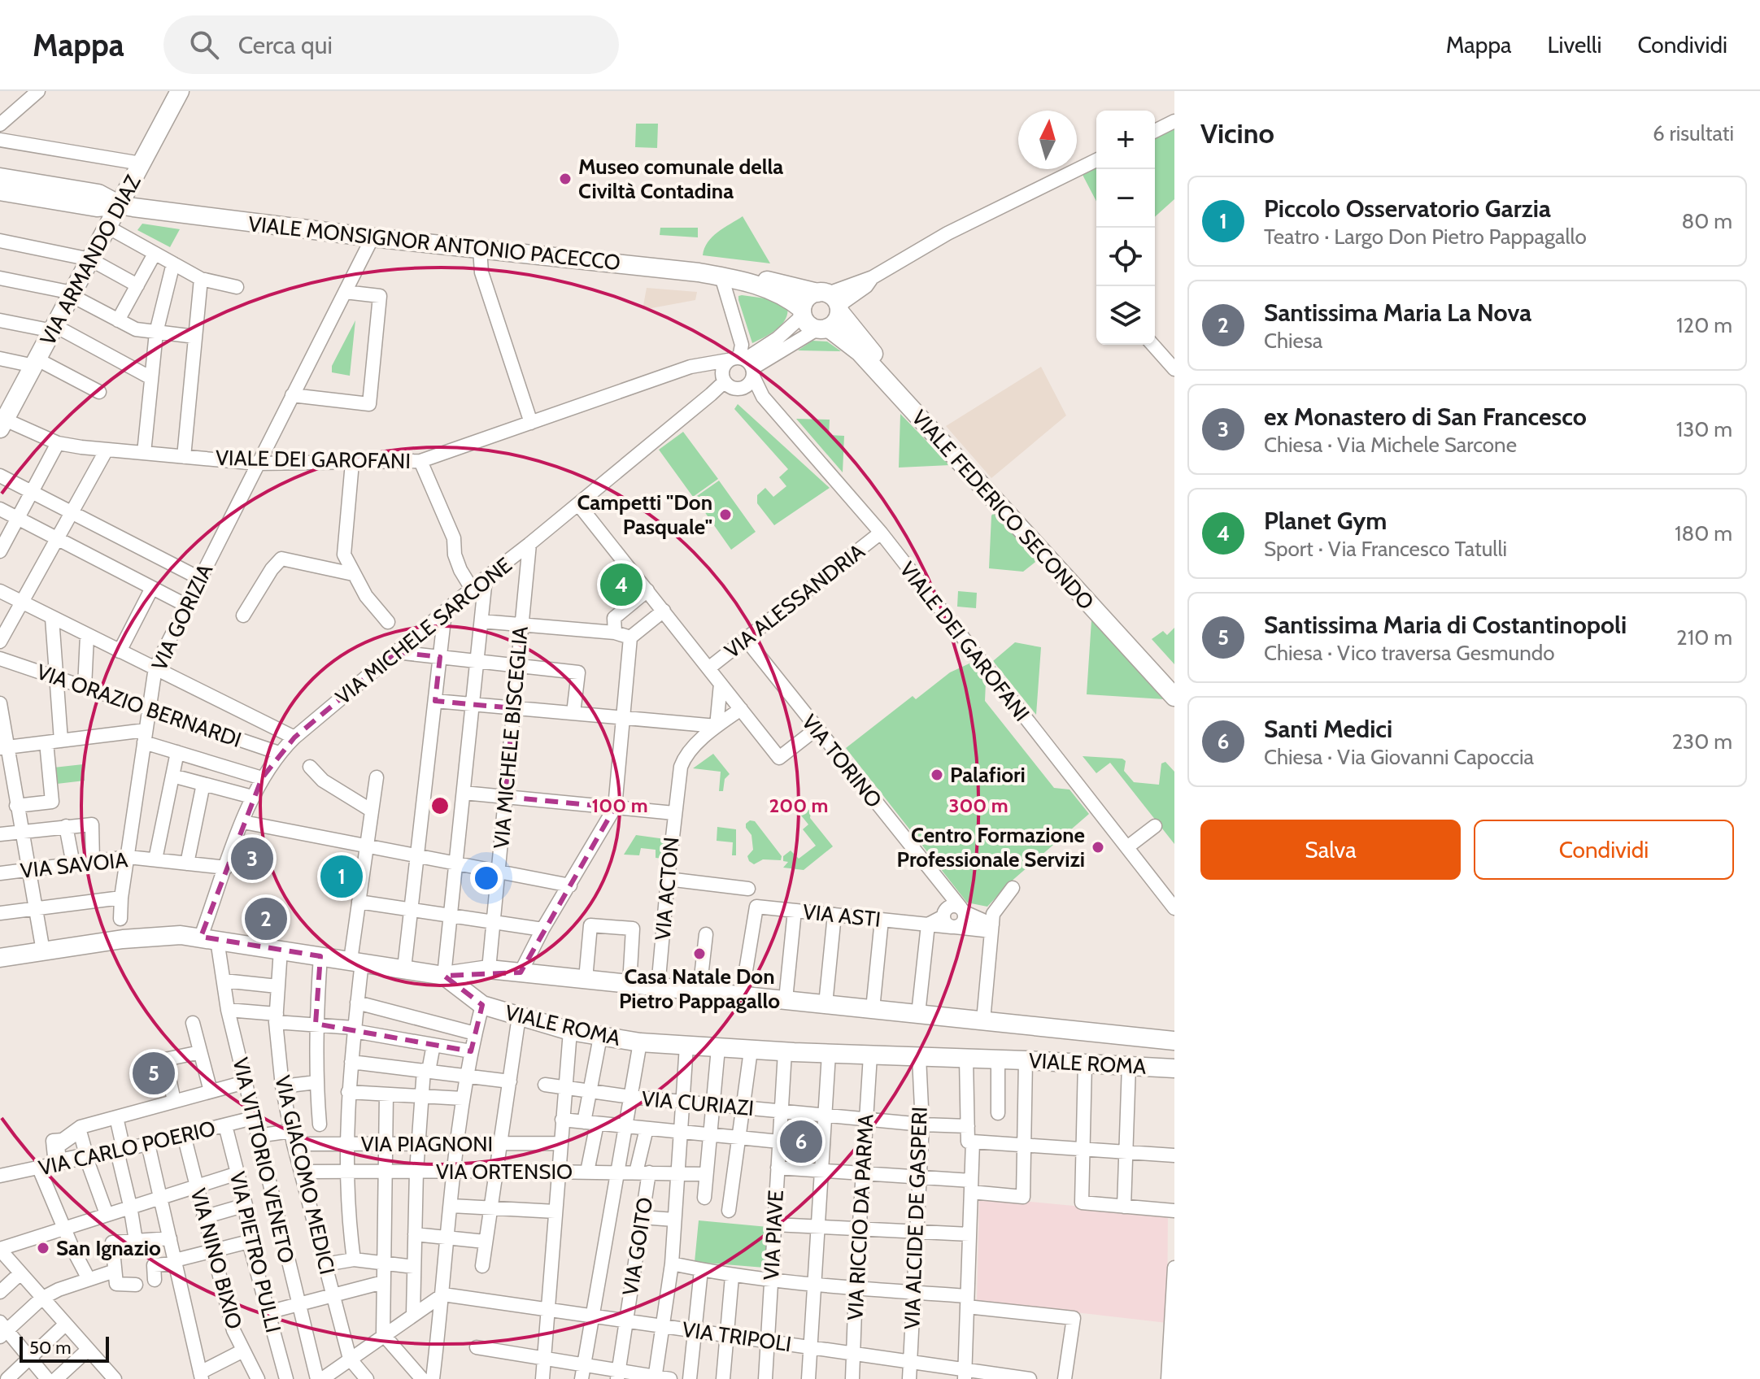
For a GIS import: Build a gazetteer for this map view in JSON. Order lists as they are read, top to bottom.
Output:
{
  "streets": {
    "street": [
      "VIALE MONSIGNOR ANTONIO PACECCO",
      "VIA ARMANDO DIAZ",
      "VIALE DEI GAROFANI",
      "VIALE FEDERICO SECONDO",
      "VIA ALESSANDRIA",
      "VIA GORIZIA",
      "VIA MICHELE SARCONE",
      "VIA ORAZIO BERNARDI",
      "VIA MICHELE BISCEGLIA",
      "VIA TORINO",
      "VIA SAVOIA",
      "VIA ACTON",
      "VIA ASTI",
      "VIALE ROMA",
      "VIA CURIAZI",
      "VIA PIAGNONI",
      "VIA CARLO POERIO",
      "VIA VITTORIO VENETO",
      "VIA ORTENSIO",
      "VIA GIACOMO MEDICI",
      "VIA RICCIO DA PARMA",
      "VIA ALCIDE DE GASPERI",
      "VIA PIAVE",
      "VIA GOITO",
      "VIA PIETRO PULLI",
      "VIA NINO BIXIO",
      "VIA TRIPOLI"
    ]
  },
  "crossings": [
    ["VIALE MONSIGNOR ANTONIO PACECCO", "VIA ARMANDO DIAZ"],
    ["VIALE MONSIGNOR ANTONIO PACECCO", "VIALE FEDERICO SECONDO"],
    ["VIALE MONSIGNOR ANTONIO PACECCO", "VIA GORIZIA"],
    ["VIA ARMANDO DIAZ", "VIALE DEI GAROFANI"],
    ["VIALE DEI GAROFANI", "VIA ALESSANDRIA"],
    ["VIALE DEI GAROFANI", "VIA GORIZIA"],
    ["VIA ALESSANDRIA", "VIA TORINO"],
    ["VIA GORIZIA", "VIA ORAZIO BERNARDI"],
    ["VIA GORIZIA", "VIA SAVOIA"],
    ["VIA MICHELE SARCONE", "VIA ORAZIO BERNARDI"],
    ["VIA MICHELE SARCONE", "VIA MICHELE BISCEGLIA"],
    ["VIA MICHELE SARCONE", "VIA SAVOIA"],
    ["VIA MICHELE SARCONE", "VIA VITTORIO VENETO"],
    ["VIA MICHELE BISCEGLIA", "VIALE ROMA"],
    ["VIA TORINO", "VIA ASTI"],
    ["VIA ACTON", "VIALE ROMA"],
    ["VIA ASTI", "VIALE ROMA"],
    ["VIALE ROMA", "VIA RICCIO DA PARMA"],
    ["VIALE ROMA", "VIA ALCIDE DE GASPERI"],
    ["VIALE ROMA", "VIA PIAVE"],
    ["VIA CURIAZI", "VIA RICCIO DA PARMA"],
    ["VIA CURIAZI", "VIA ALCIDE DE GASPERI"],
    ["VIA CURIAZI", "VIA PIAVE"],
    ["VIA PIAGNONI", "VIA VITTORIO VENETO"],
    ["VIA PIAGNONI", "VIA GIACOMO MEDICI"],
    ["VIA CARLO POERIO", "VIA VITTORIO VENETO"],
    ["VIA CARLO POERIO", "VIA PIETRO PULLI"],
    ["VIA CARLO POERIO", "VIA NINO BIXIO"],
    ["VIA ORTENSIO", "VIA GIACOMO MEDICI"],
    ["VIA ORTENSIO", "VIA GOITO"],
    ["VIA RICCIO DA PARMA", "VIA TRIPOLI"],
    ["VIA ALCIDE DE GASPERI", "VIA TRIPOLI"],
    ["VIA PIAVE", "VIA TRIPOLI"],
    ["VIA GOITO", "VIA TRIPOLI"]
  ],
  "places": [
    "Museo comunale della Civiltà Contadina",
    "Campetti \"Don Pasquale\"",
    "Palafiori",
    "Centro Formazione Professionale Servizi",
    "Casa Natale Don Pietro Pappagallo",
    "San Ignazio"
  ],
  "scale_bar": "50 m",
  "north": "top",
  "page": {
    "header": "Mappa",
    "search": "Cerca qui",
    "nav": ["Mappa", "Livelli", "Condividi"],
    "heading": ["Vicino", "6 risultati"],
    "map_buttons": ["+", "−"],
    "list": [
      {
        "mark": "1",
        "name": "Piccolo Osservatorio Garzia",
        "note": "Teatro · Largo Don Pietro Pappagallo",
        "value": "80 m"
      },
      {
        "mark": "2",
        "name": "Santissima Maria La Nova",
        "note": "Chiesa",
        "value": "120 m"
      },
      {
        "mark": "3",
        "name": "ex Monastero di San Francesco",
        "note": "Chiesa · Via Michele Sarcone",
        "value": "130 m"
      },
      {
        "mark": "4",
        "name": "Planet Gym",
        "note": "Sport · Via Francesco Tatulli",
        "value": "180 m"
      },
      {
        "mark": "5",
        "name": "Santissima Maria di Costantinopoli",
        "note": "Chiesa · Vico traversa Gesmundo",
        "value": "210 m"
      },
      {
        "mark": "6",
        "name": "Santi Medici",
        "note": "Chiesa · Via Giovanni Capoccia",
        "value": "230 m"
      }
    ],
    "pins": [
      "4",
      "3",
      "1",
      "2",
      "5",
      "6"
    ],
    "buttons": ["Salva", "Condividi"],
    "scale": "50 m"
  },
  "rings": ["100 m", "200 m", "300 m"]
}
